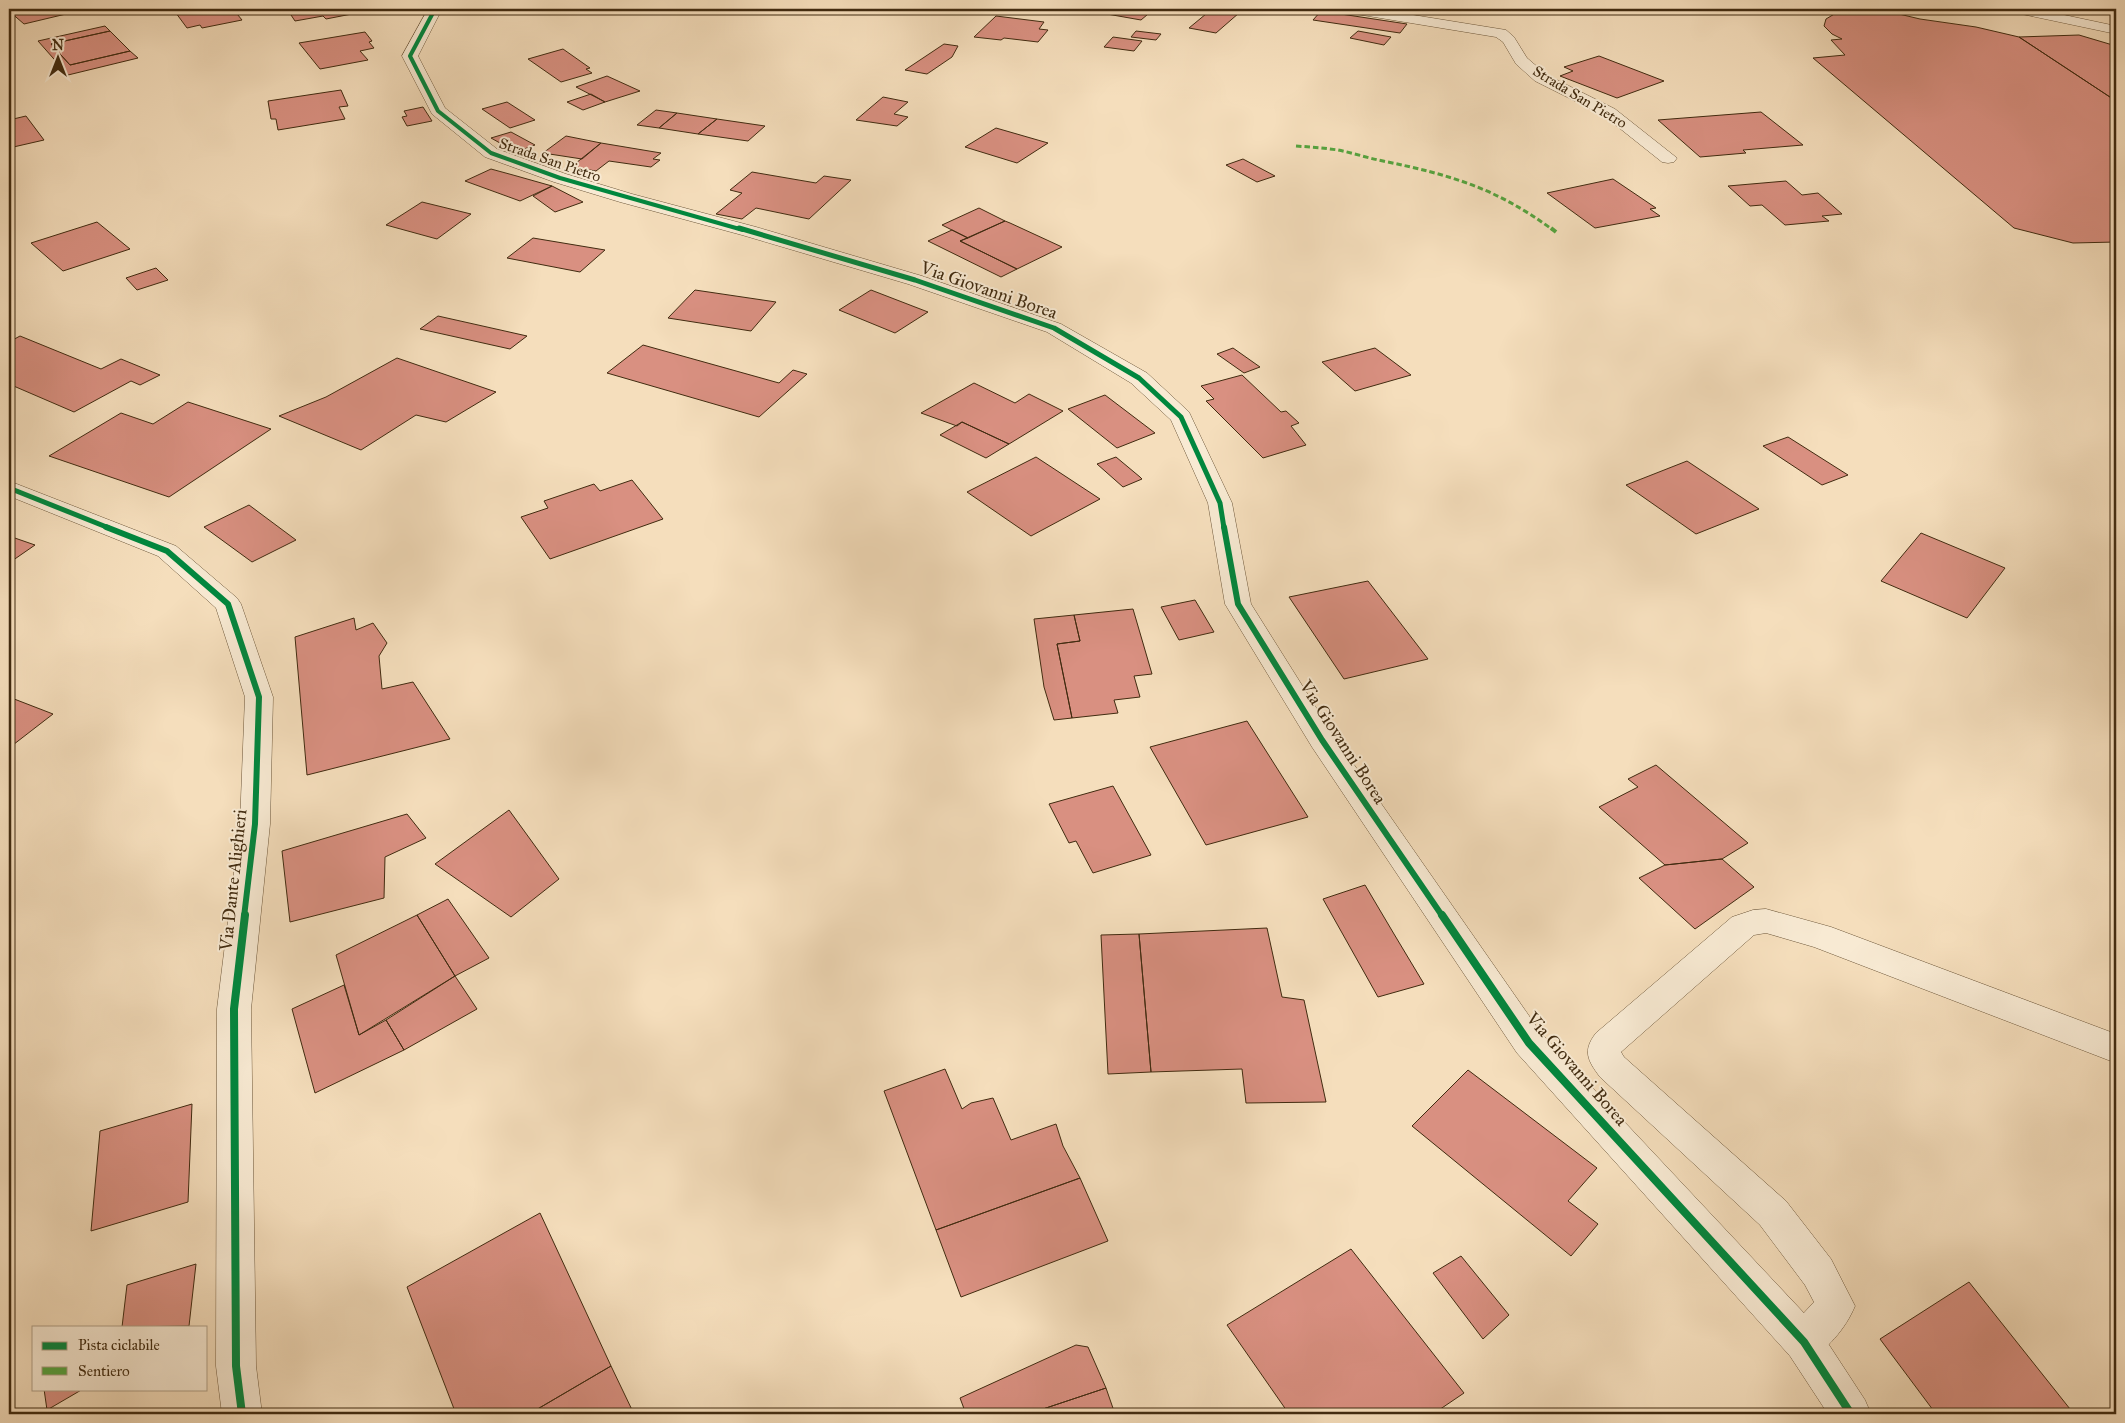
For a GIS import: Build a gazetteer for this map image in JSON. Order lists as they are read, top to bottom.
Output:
{
  "streets": {
    "street": ["Strada San Pietro", "Via Giovanni Borea", "Via Dante Alighieri"]
  },
  "crossings": [
    ["Strada San Pietro", "Via Giovanni Borea"]
  ],
  "legend": ["Pista ciclabile", "Sentiero"],
  "north": "top"
}
